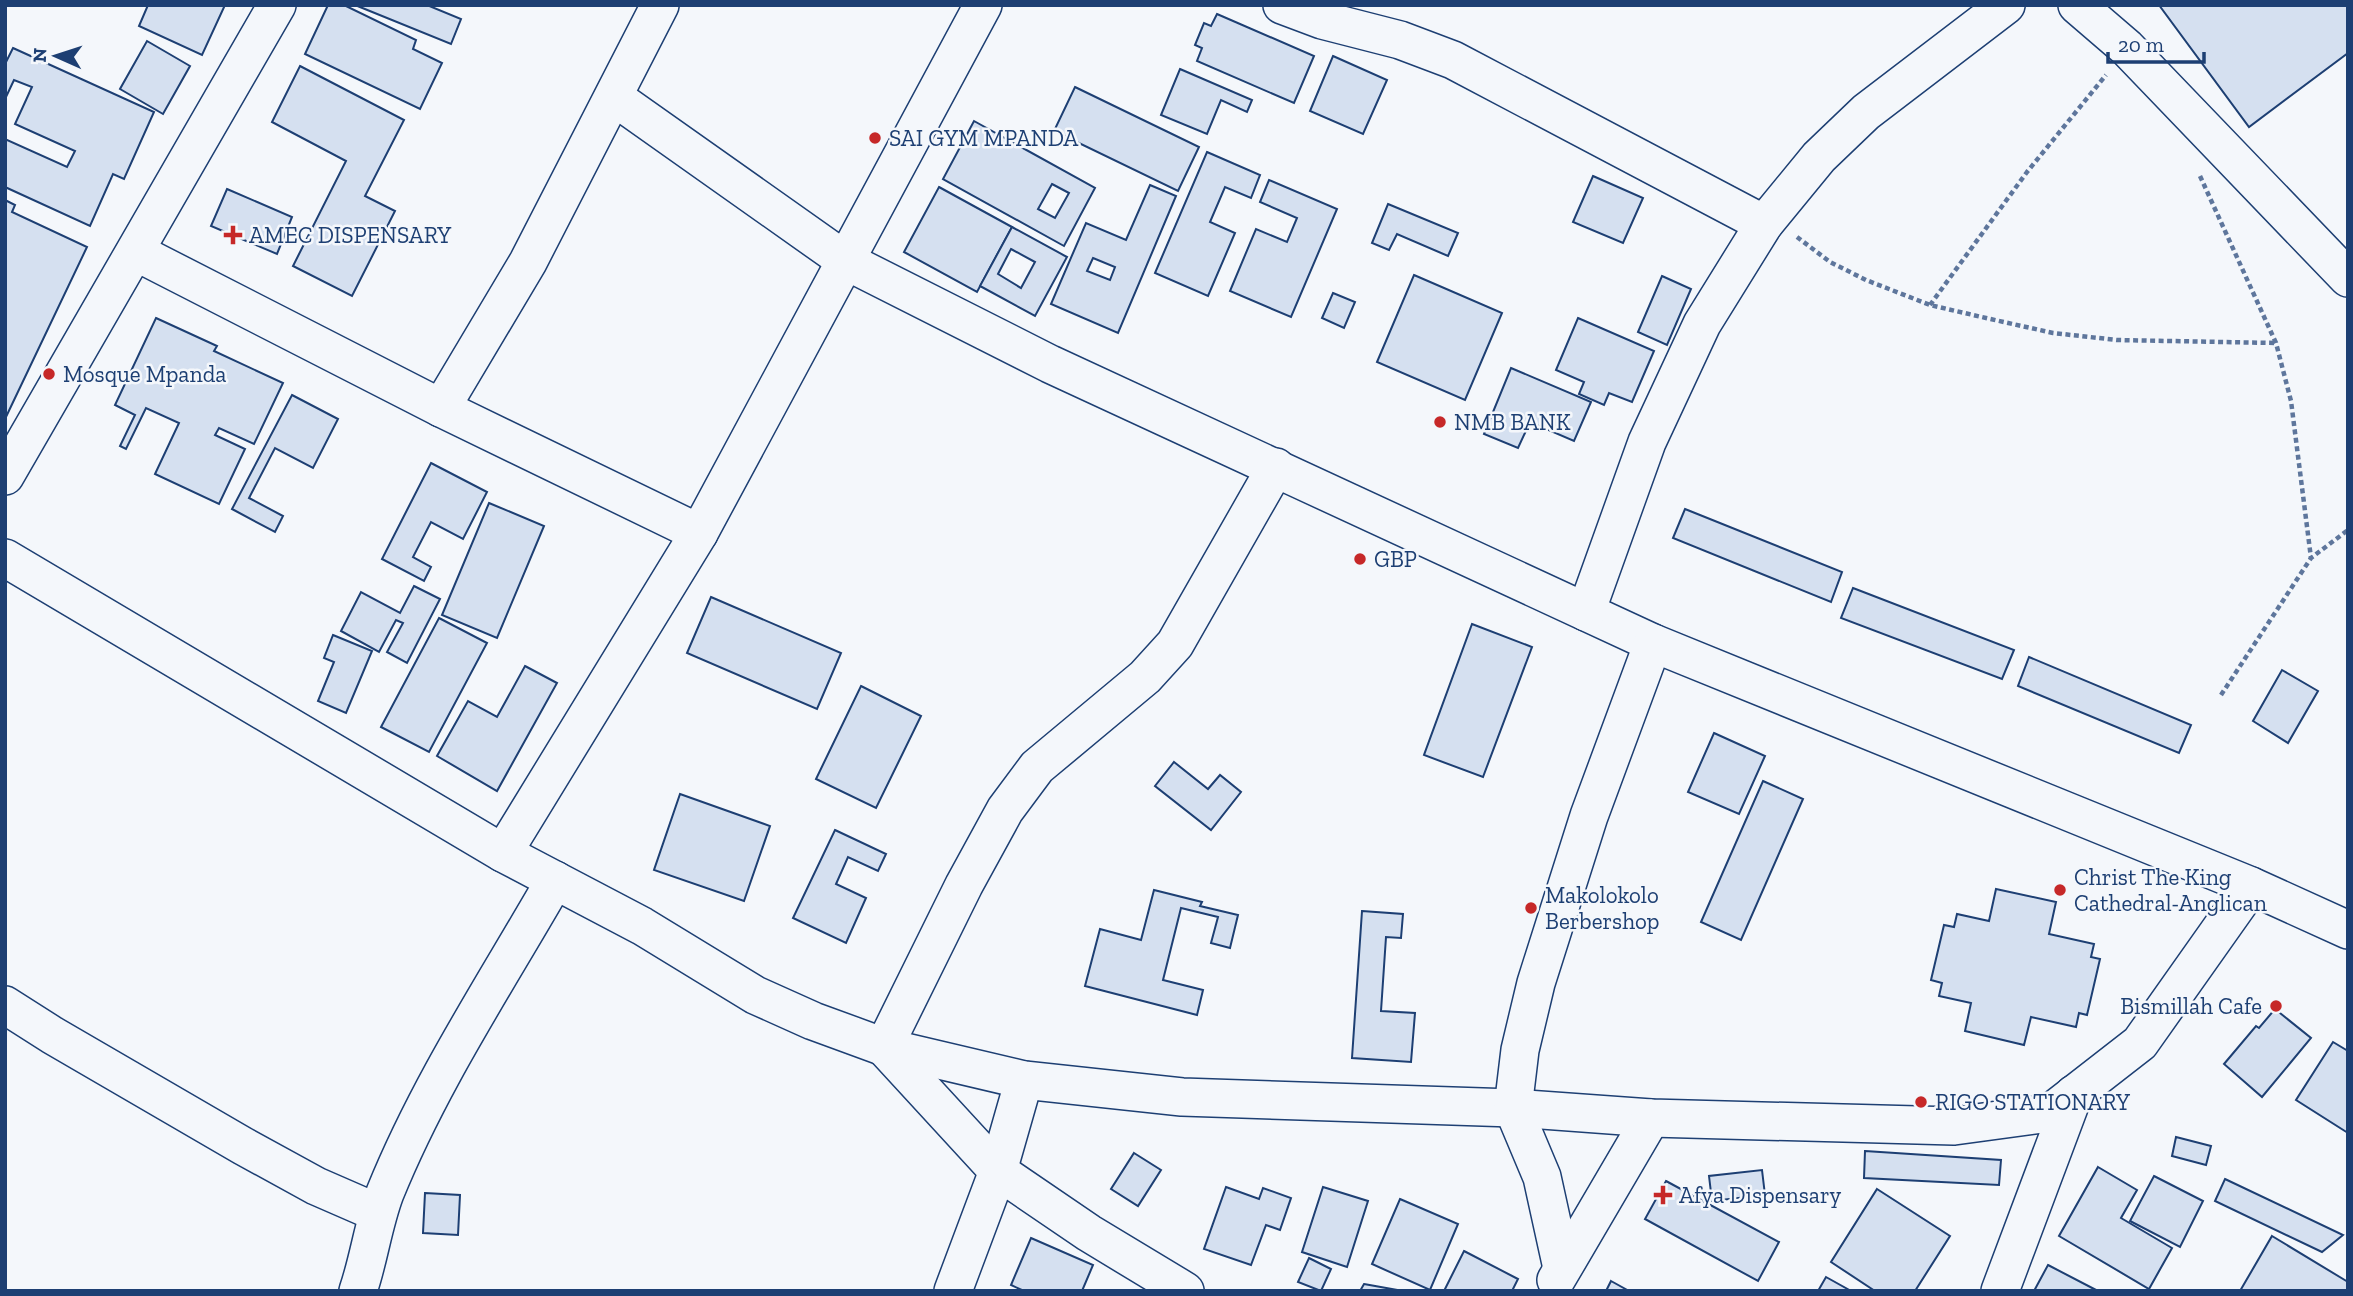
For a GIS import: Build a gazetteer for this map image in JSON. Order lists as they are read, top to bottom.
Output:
{
  "places": {
    "other": [
      "SAI GYM MPANDA",
      "Mosque Mpanda",
      "NMB BANK",
      "GBP",
      "Christ The King Cathedral-Anglican",
      "Makolokolo Berbershop",
      "Bismillah Cafe",
      "RIGO STATIONARY"
    ],
    "health": ["AMEC DISPENSARY", "Afya Dispensary"]
  },
  "scale_bar": "20 m",
  "north": "left"
}
